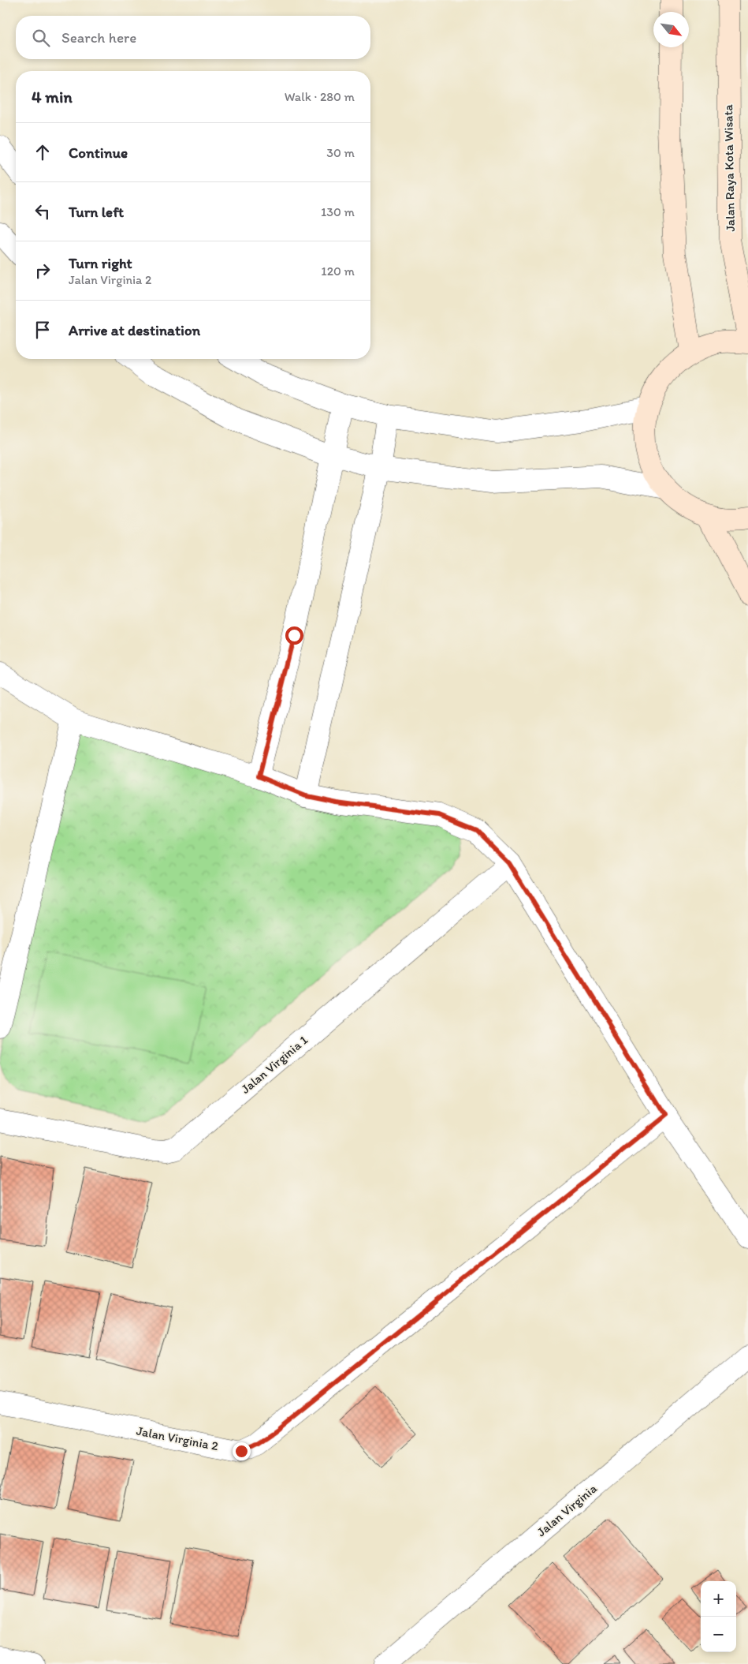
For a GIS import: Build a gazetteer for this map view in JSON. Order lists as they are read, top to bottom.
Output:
{
  "streets": {
    "street": [
      "Jalan Raya Kota Wisata",
      "Jalan Virginia 1",
      "Jalan Virginia 2",
      "Jalan Virginia"
    ]
  },
  "north": "bottom right",
  "page": {
    "search": "Search here",
    "heading": ["4 min", "Walk · 280 m"],
    "list": [
      ["Continue", "30 m"],
      ["Turn left", "130 m"],
      ["Turn right", "Jalan Virginia 2", "120 m"],
      "Arrive at destination"
    ],
    "map_buttons": ["+", "−"]
  }
}
